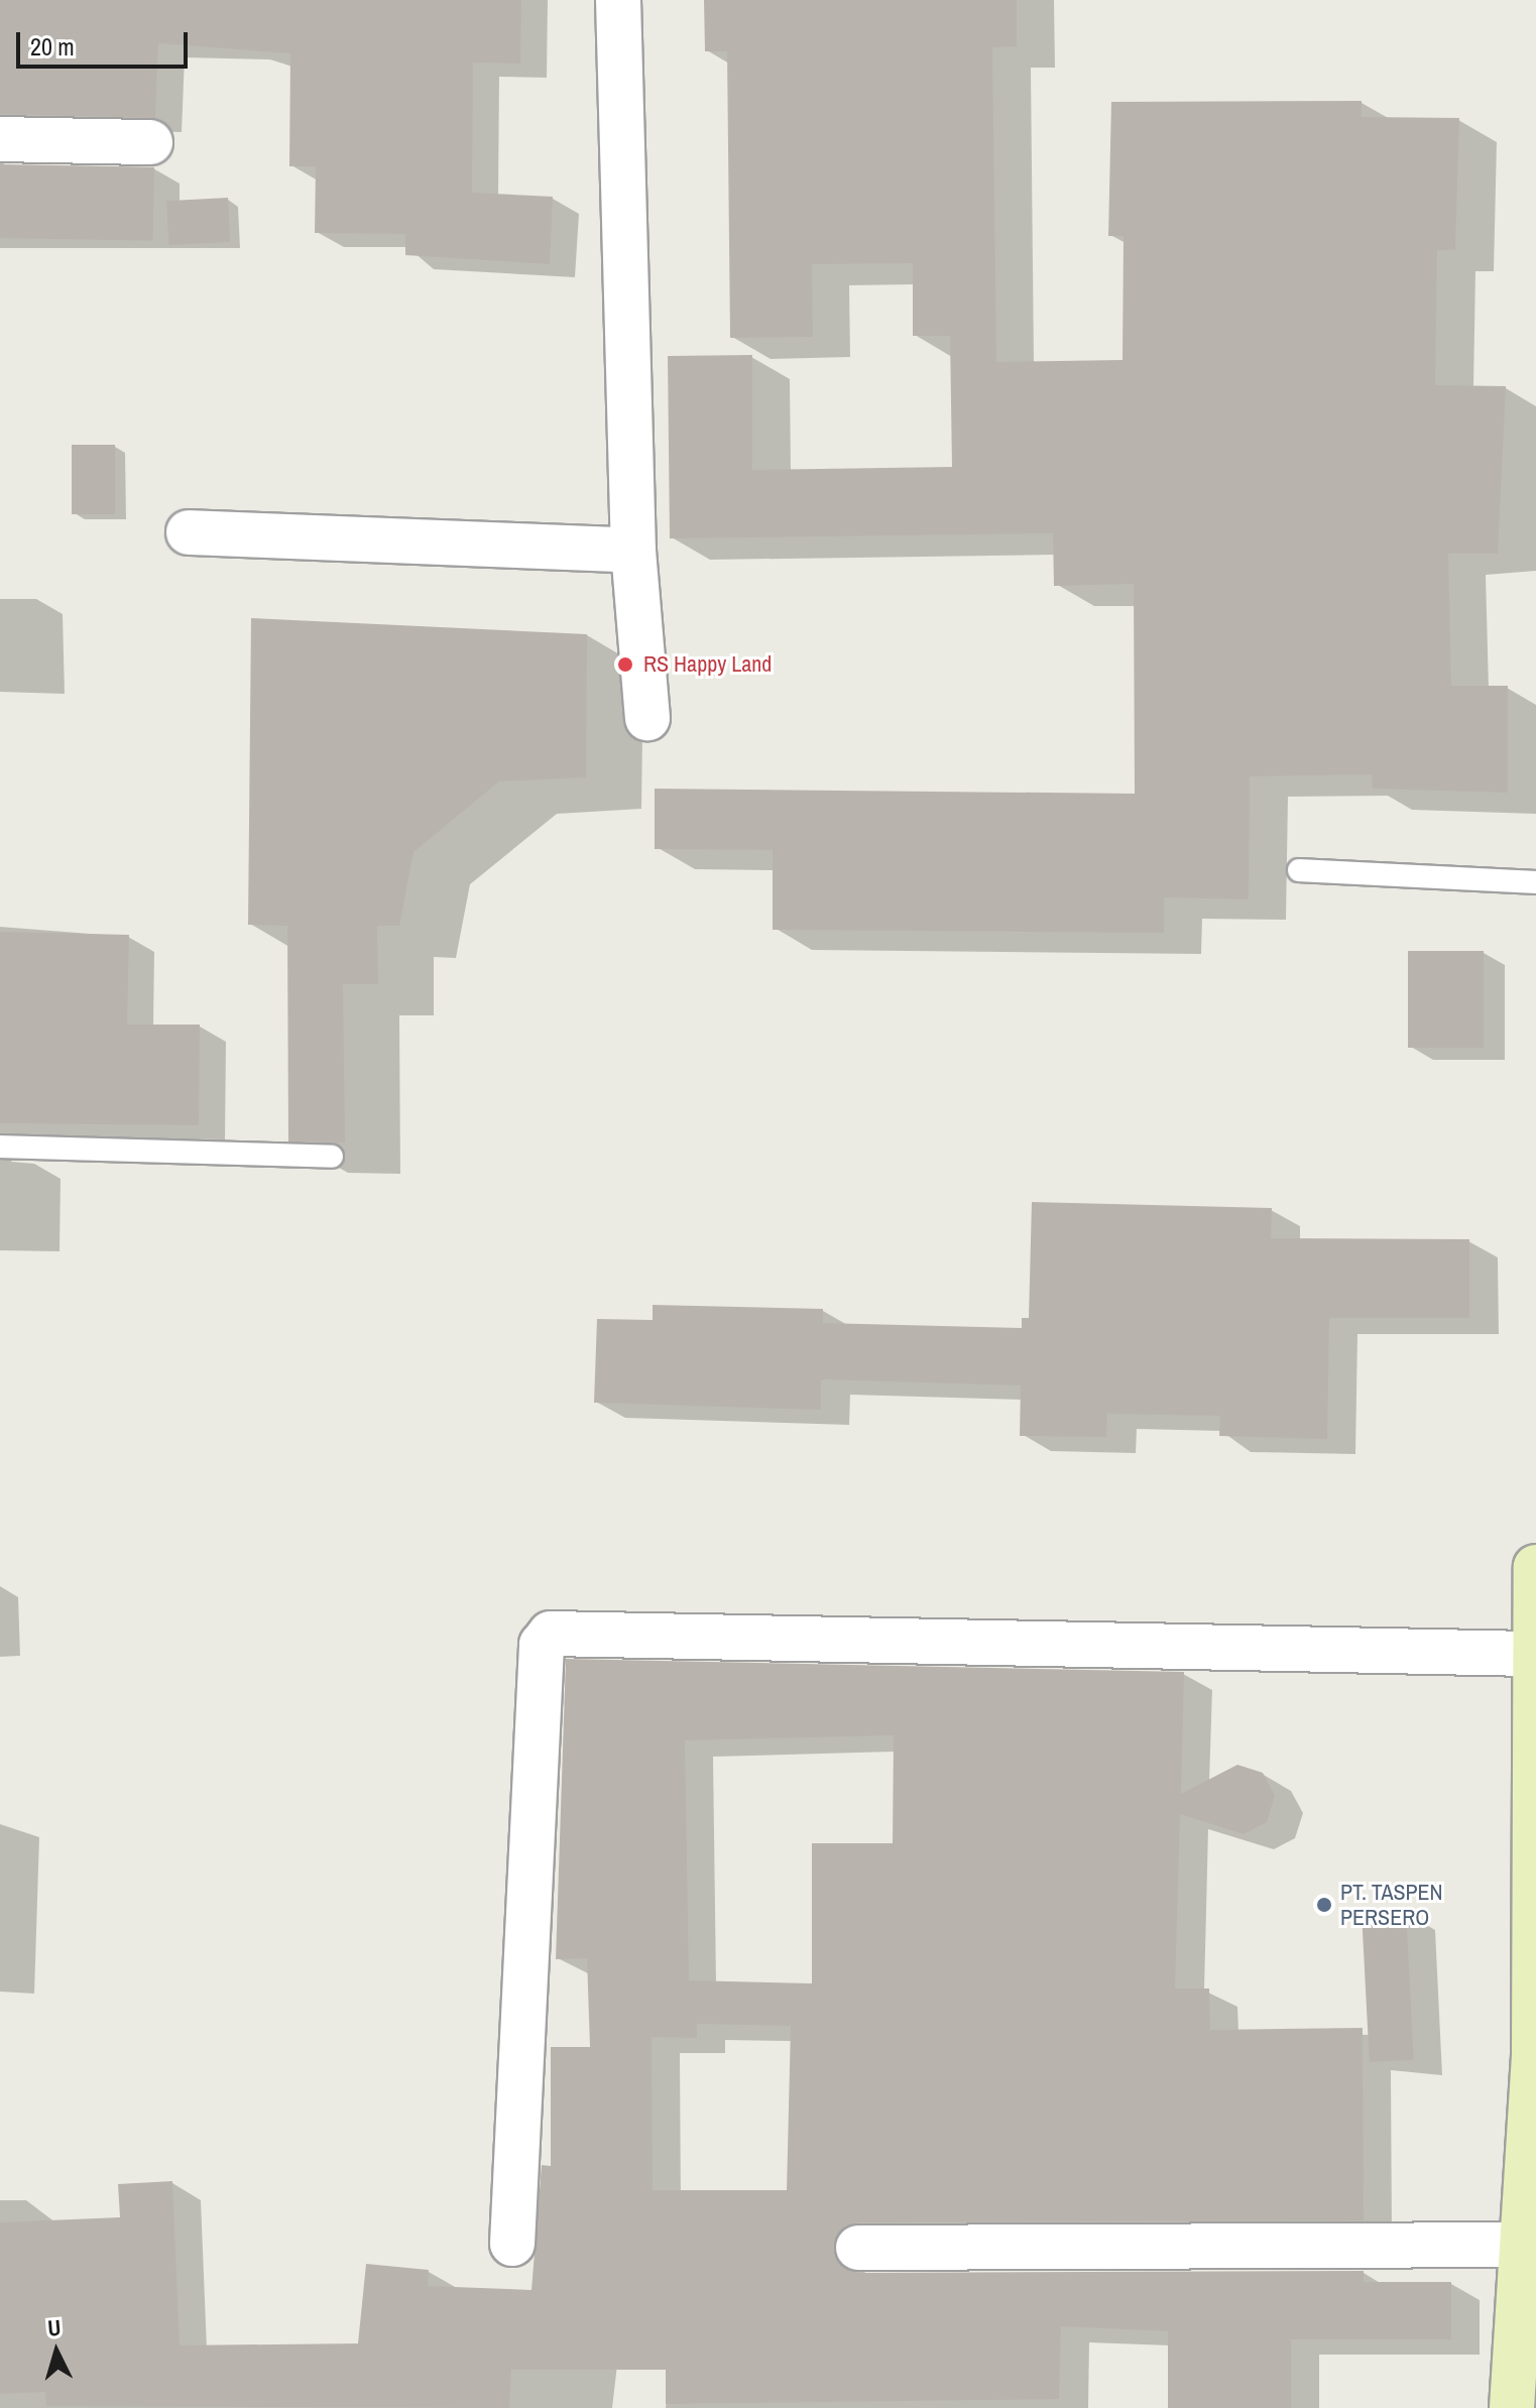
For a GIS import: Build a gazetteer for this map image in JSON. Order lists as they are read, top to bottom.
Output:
{
  "places": ["RS Happy Land", "PT. TASPEN PERSERO"],
  "scale_bar": "20 m",
  "north": "top"
}
